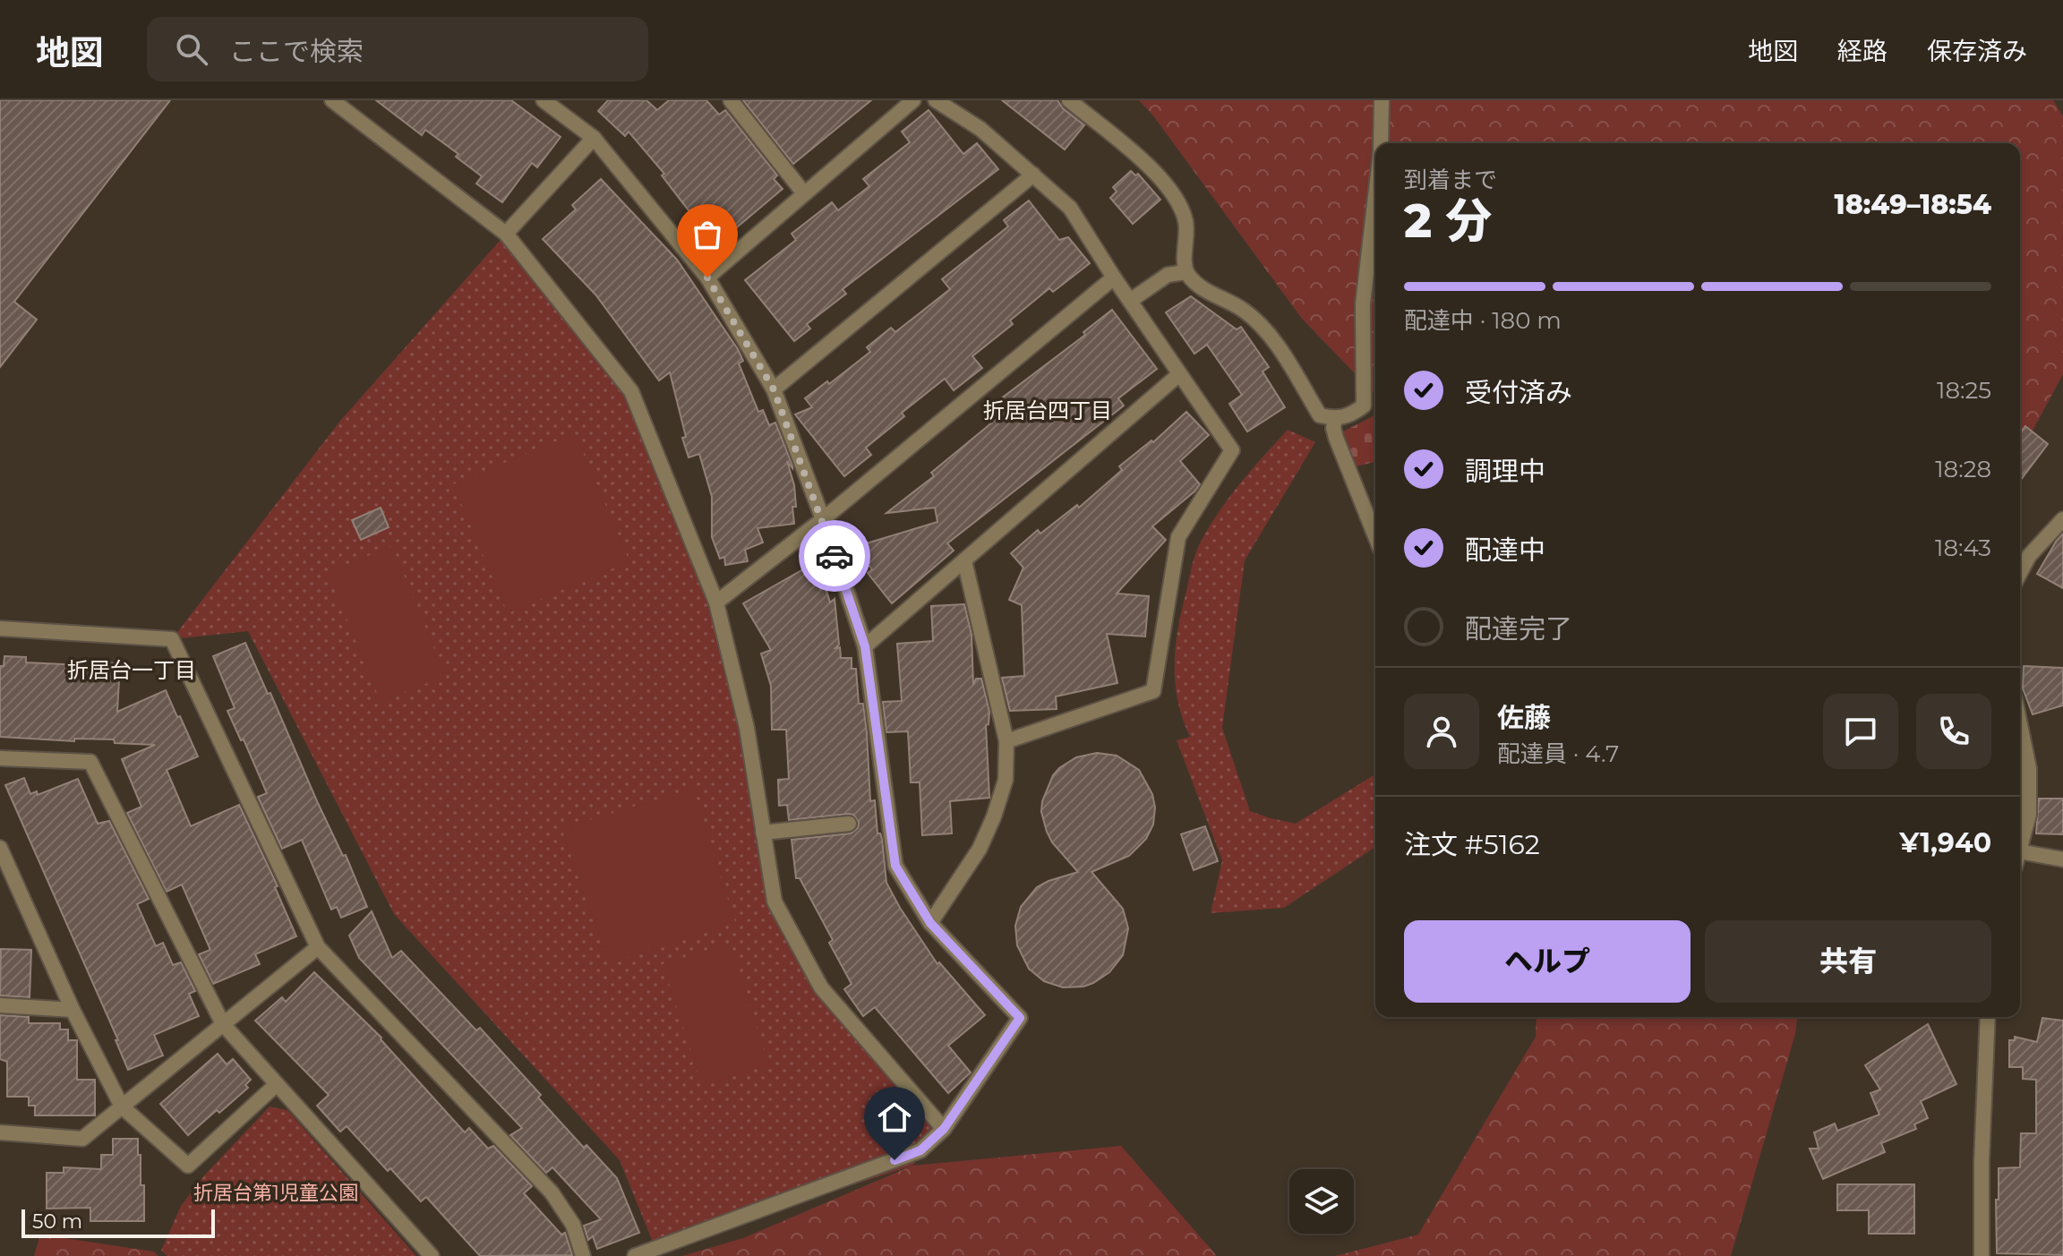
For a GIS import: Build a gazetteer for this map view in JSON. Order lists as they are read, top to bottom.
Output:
{
  "districts": ["折居台四丁目", "折居台一丁目"],
  "parks": ["折居台第1児童公園"],
  "scale_bar": "50 m",
  "page": {
    "header": "地図",
    "search": "ここで検索",
    "nav": ["地図", "経路", "保存済み"],
    "heading": ["2 分", "到着まで", "18:49–18:54"],
    "panel": [
      "佐藤",
      "配達員 · 4.7",
      "注文 #5162",
      "¥1,940"
    ],
    "bar": "配達中 · 180 m",
    "list": [
      ["受付済み", "18:25"],
      ["調理中", "18:28"],
      ["配達中", "18:43"],
      "配達完了"
    ],
    "buttons": ["ヘルプ", "共有"],
    "scale": "50 m"
  }
}
